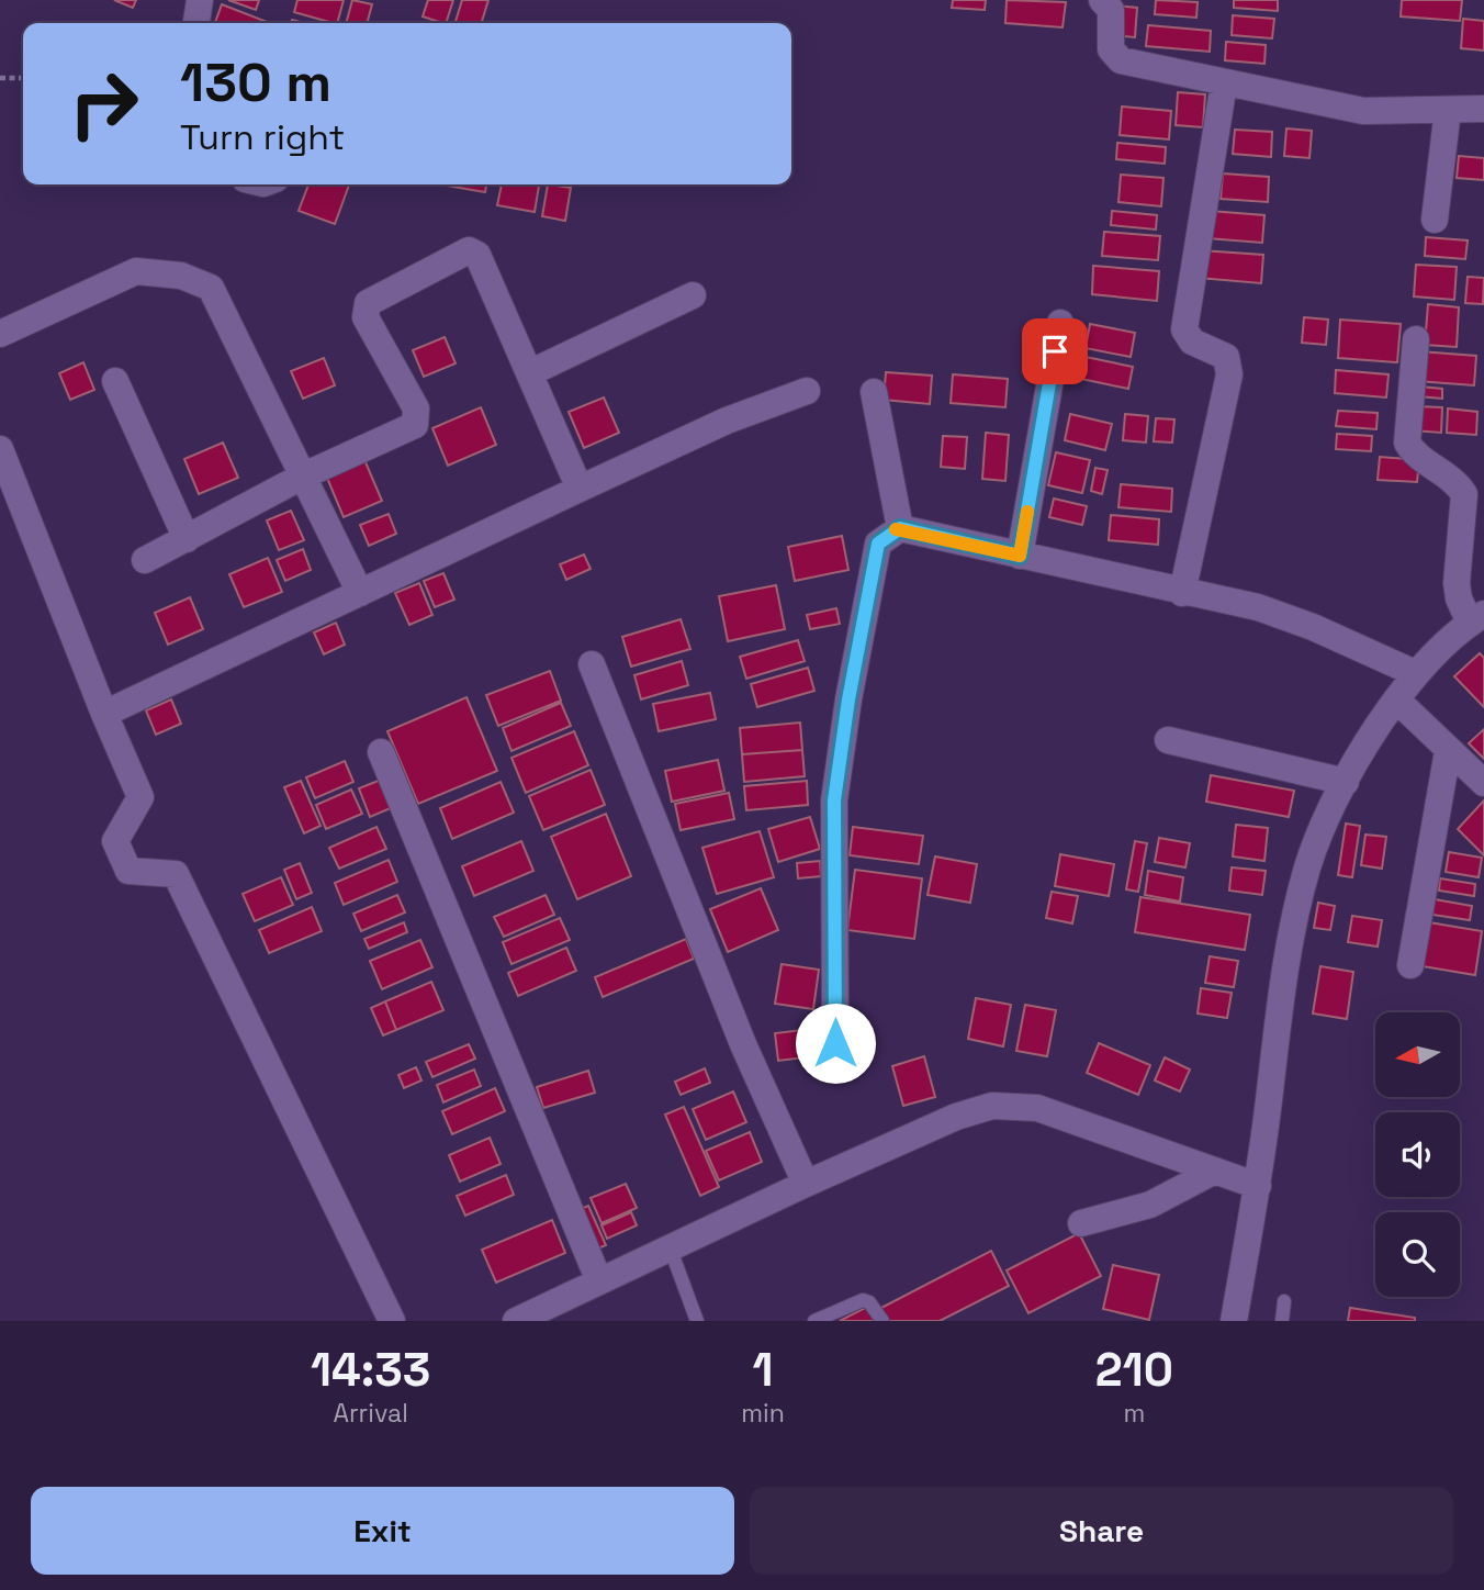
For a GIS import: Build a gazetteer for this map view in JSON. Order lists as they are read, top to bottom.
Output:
{
  "north": "left",
  "page": {
    "turn": ["130 m", "Turn right"],
    "eta": [
      "14:33",
      "Arrival",
      "1",
      "min",
      "210",
      "m"
    ],
    "buttons": ["Exit", "Share"]
  }
}
